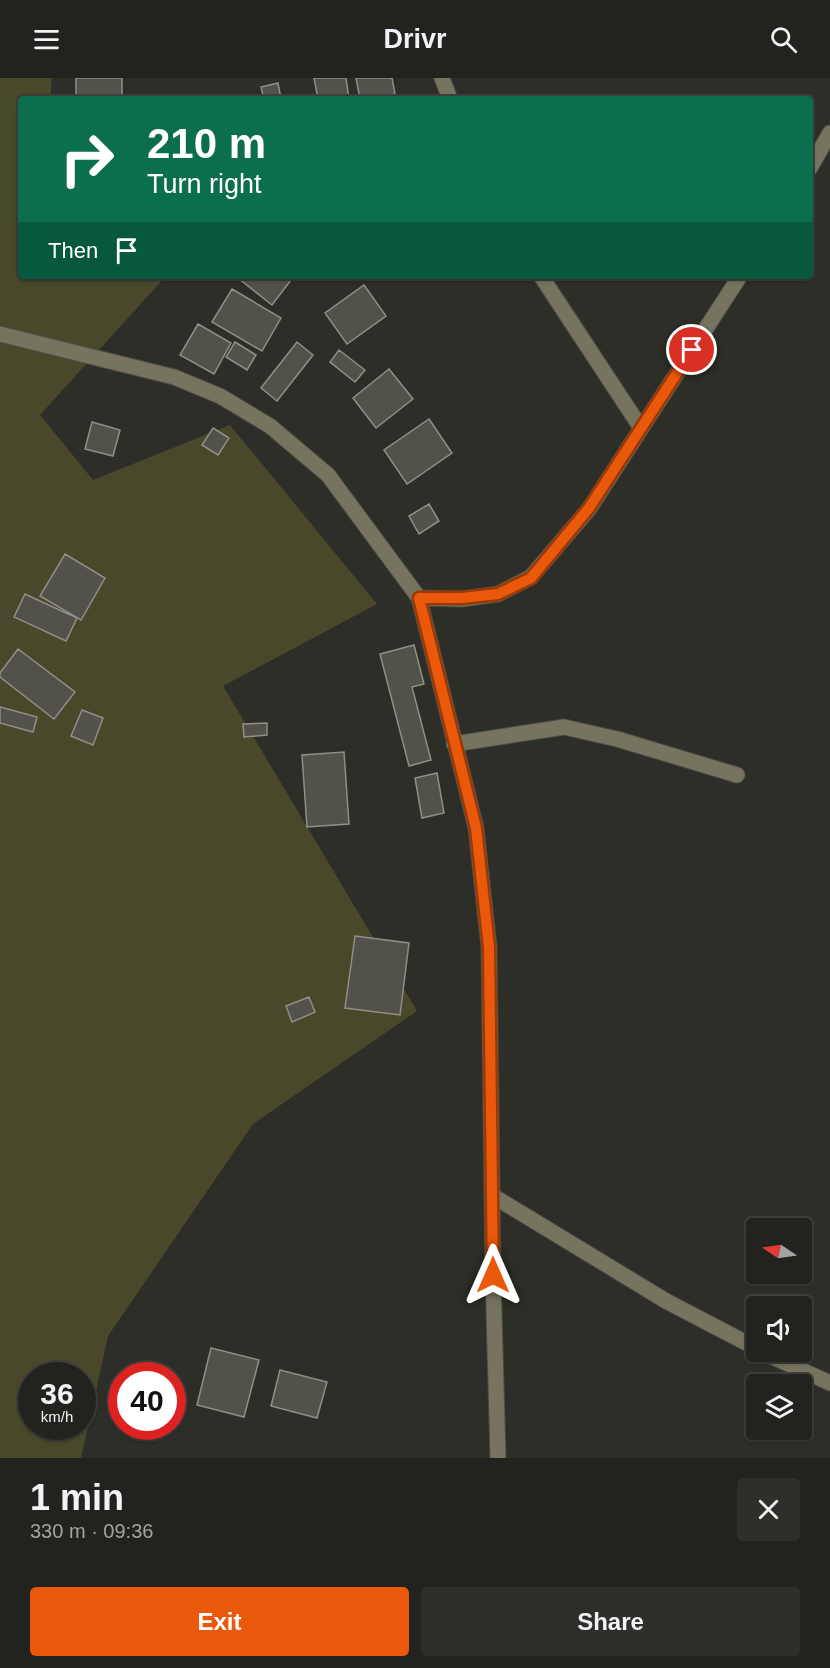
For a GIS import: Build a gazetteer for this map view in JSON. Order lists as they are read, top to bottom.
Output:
{
  "north": "left",
  "page": {
    "header": "Drivr",
    "turn": ["210 m", "Turn right"],
    "then": "Then",
    "speed": "36 km/h",
    "limit": "40",
    "heading": ["1 min", "330 m · 09:36"],
    "buttons": ["Exit", "Share"]
  }
}
